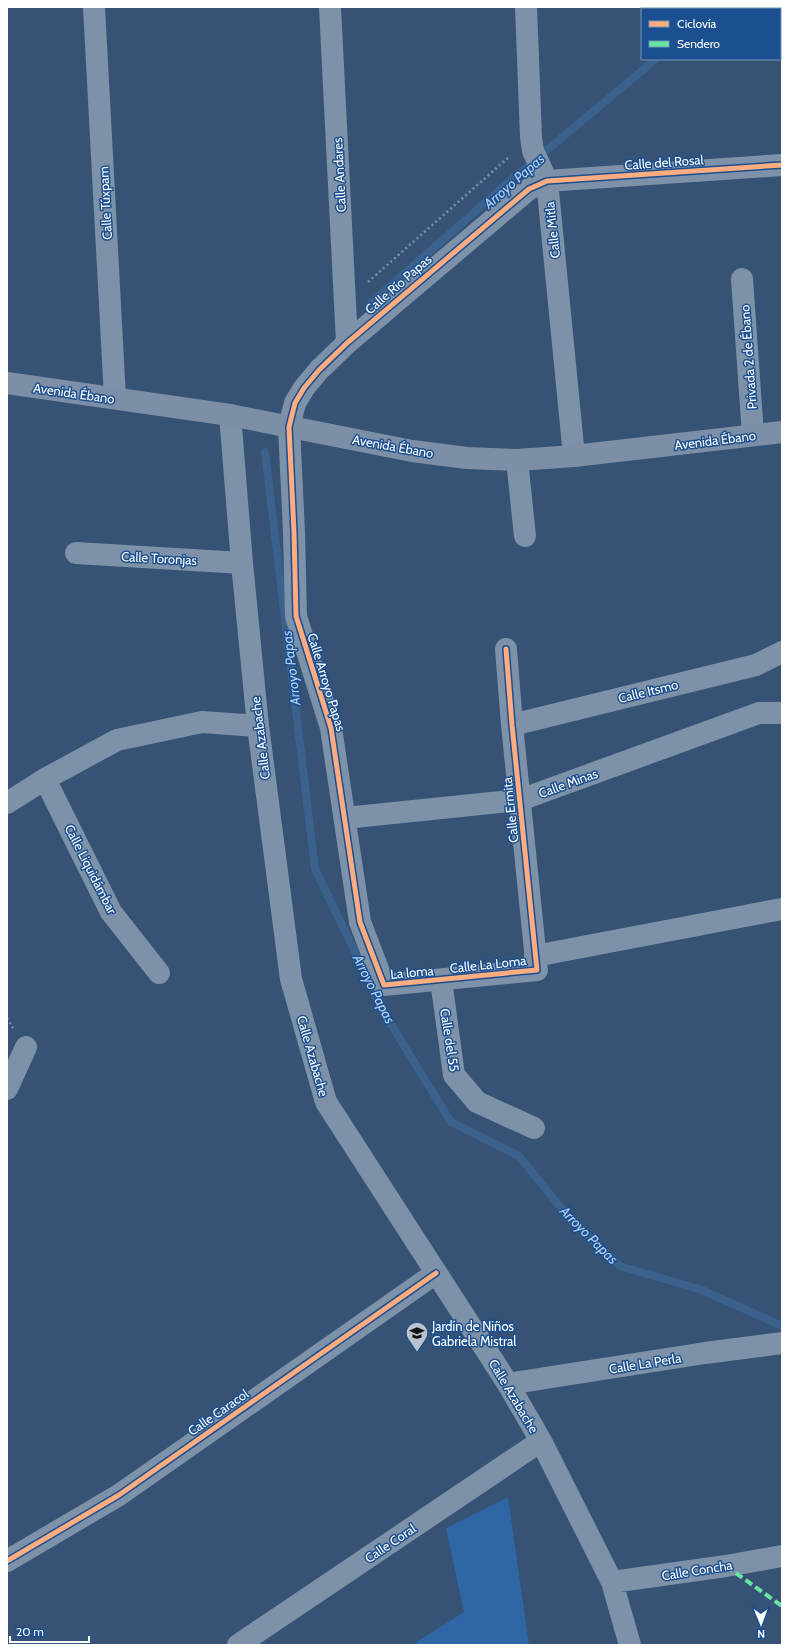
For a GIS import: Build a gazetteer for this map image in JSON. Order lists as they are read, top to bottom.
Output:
{
  "streets": {
    "main road": ["Avenida Ébano"],
    "street": [
      "Calle del Rosal",
      "Calle Andares",
      "Calle Túxpam",
      "Calle Mitla",
      "Calle Río Papas",
      "Privada 2 de Ébano",
      "Calle Toronjas",
      "Calle Arroyo Papas",
      "Calle Itsmo",
      "Calle Azabache",
      "Calle Minas",
      "Calle Ermita",
      "Calle Liquidámbar",
      "Calle La Loma",
      "La loma",
      "Calle del 55",
      "Calle La Perla",
      "Calle Caracol",
      "Calle Coral",
      "Calle Concha"
    ]
  },
  "crossings": [
    ["Calle del Rosal", "Calle Mitla"],
    ["Calle del Rosal", "Calle Río Papas"],
    ["Calle Andares", "Calle Río Papas"],
    ["Calle Túxpam", "Avenida Ébano"],
    ["Calle Mitla", "Calle Río Papas"],
    ["Calle Mitla", "Avenida Ébano"],
    ["Calle Río Papas", "Avenida Ébano"],
    ["Calle Río Papas", "Calle Arroyo Papas"],
    ["Privada 2 de Ébano", "Avenida Ébano"],
    ["Avenida Ébano", "Calle Arroyo Papas"],
    ["Avenida Ébano", "Calle Azabache"],
    ["Calle Toronjas", "Calle Azabache"],
    ["Calle Arroyo Papas", "Calle Minas"],
    ["Calle Arroyo Papas", "La loma"],
    ["Calle Itsmo", "Calle Ermita"],
    ["Calle Azabache", "Calle La Perla"],
    ["Calle Azabache", "Calle Caracol"],
    ["Calle Azabache", "Calle Coral"],
    ["Calle Azabache", "Calle Concha"],
    ["Calle Minas", "Calle Ermita"],
    ["Calle Ermita", "Calle La Loma"],
    ["Calle La Loma", "La loma"],
    ["Calle La Loma", "Calle del 55"],
    ["La loma", "Calle del 55"]
  ],
  "water": ["Arroyo Papas"],
  "places": {
    "school or university": ["Jardín de Niños Gabriela Mistral"]
  },
  "legend": ["Ciclovía", "Sendero"],
  "scale_bar": "20 m",
  "north": "bottom"
}
